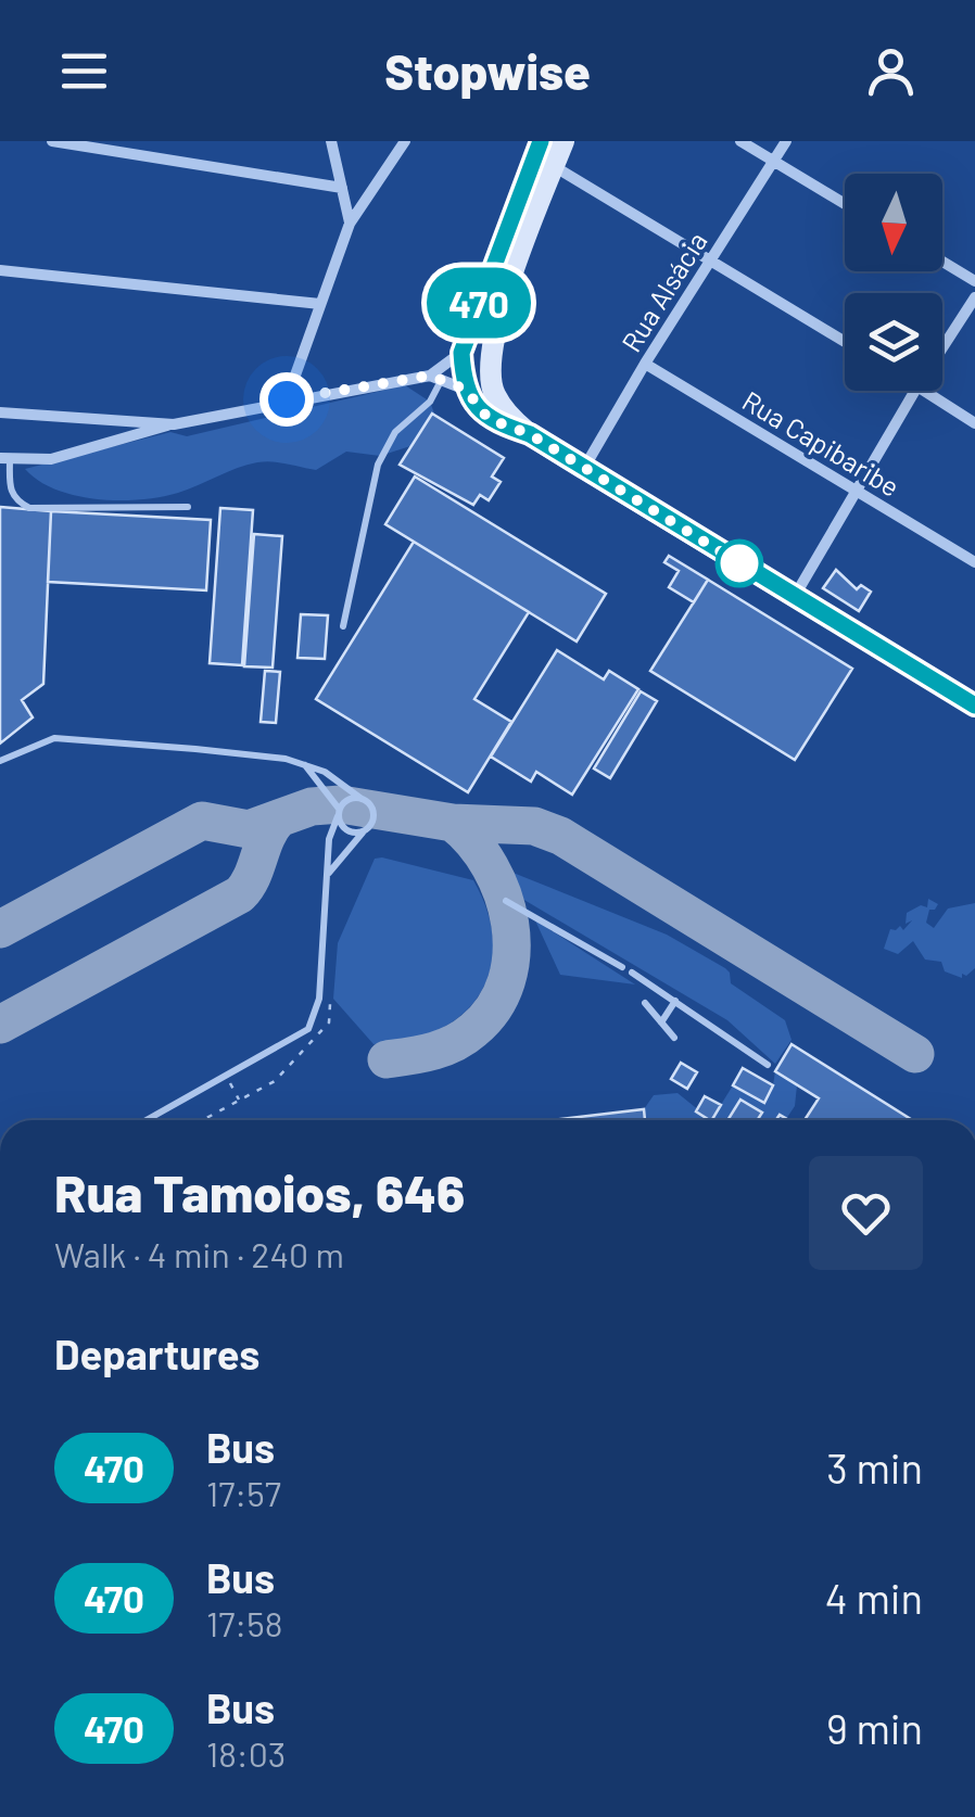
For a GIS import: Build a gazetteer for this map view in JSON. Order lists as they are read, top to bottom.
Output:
{
  "streets": {
    "street": ["Rua Alsácia", "Rua Capibaribe"]
  },
  "crossings": [
    ["Rua Alsácia", "Rua Capibaribe"]
  ],
  "lines": ["bus line 470"],
  "north": "bottom",
  "page": {
    "header": "Stopwise",
    "on_map": "470",
    "heading": [
      ["Rua Tamoios, 646", "Walk · 4 min · 240 m"],
      "Departures"
    ],
    "list": [
      {
        "mark": "470",
        "name": "Bus",
        "note": "17:57",
        "value": "3 min"
      },
      {
        "mark": "470",
        "name": "Bus",
        "note": "17:58",
        "value": "4 min"
      },
      {
        "mark": "470",
        "name": "Bus",
        "note": "18:03",
        "value": "9 min"
      }
    ]
  }
}
